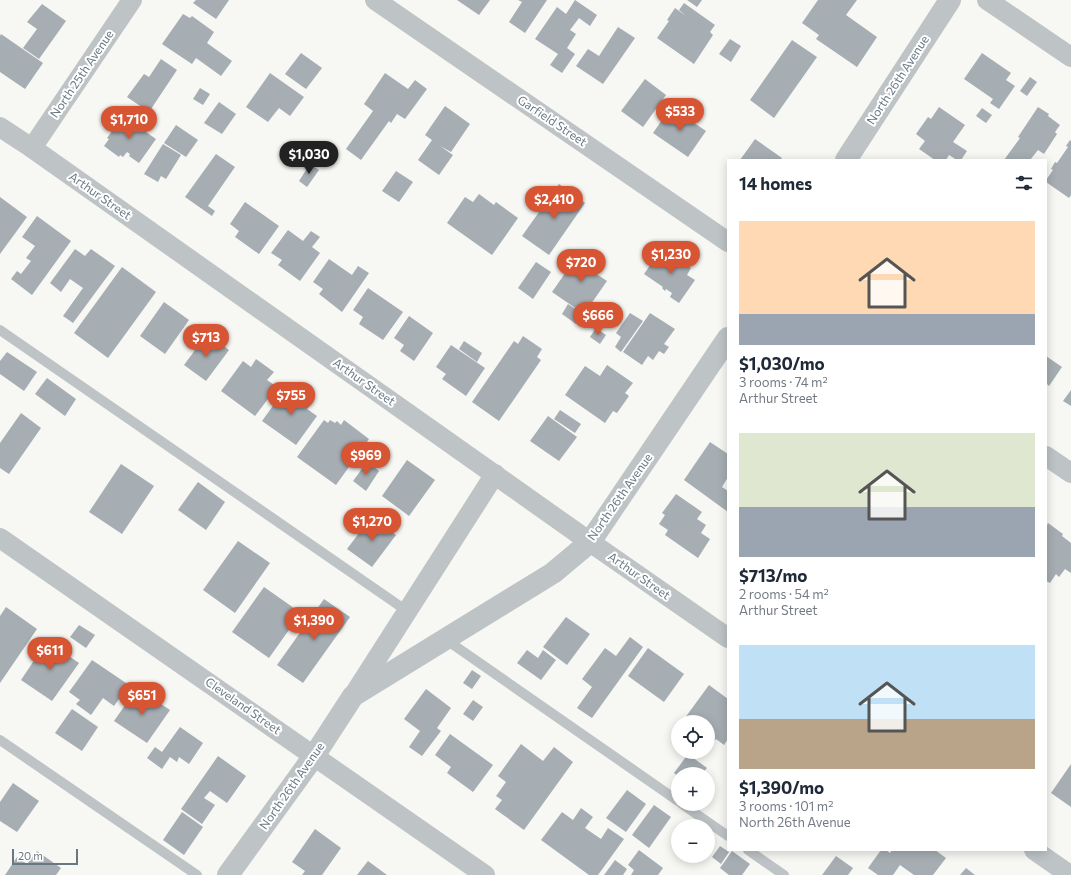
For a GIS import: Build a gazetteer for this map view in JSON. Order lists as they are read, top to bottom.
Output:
{
  "streets": {
    "street": [
      "North 25th Avenue",
      "North 26th Avenue",
      "Garfield Street",
      "Arthur Street",
      "Cleveland Street"
    ]
  },
  "crossings": [
    ["North 25th Avenue", "Arthur Street"],
    ["North 26th Avenue", "Arthur Street"],
    ["North 26th Avenue", "Cleveland Street"]
  ],
  "scale_bar": "20 m",
  "page": {
    "price": [
      "$533",
      "$1,710",
      "$1,030",
      "$2,410",
      "$1,230",
      "$720",
      "$666",
      "$713",
      "$755",
      "$969",
      "$1,270",
      "$1,390",
      "$611",
      "$651"
    ],
    "heading": "14 homes",
    "list": [
      {
        "name": "$1,030/mo",
        "note": "3 rooms · 74 m² · Arthur Street"
      },
      {
        "name": "$713/mo",
        "note": "2 rooms · 54 m² · Arthur Street"
      },
      {
        "name": "$1,390/mo",
        "note": "3 rooms · 101 m² · North 26th Avenue"
      }
    ],
    "map_buttons": ["+", "−"],
    "scale": "20 m"
  }
}
